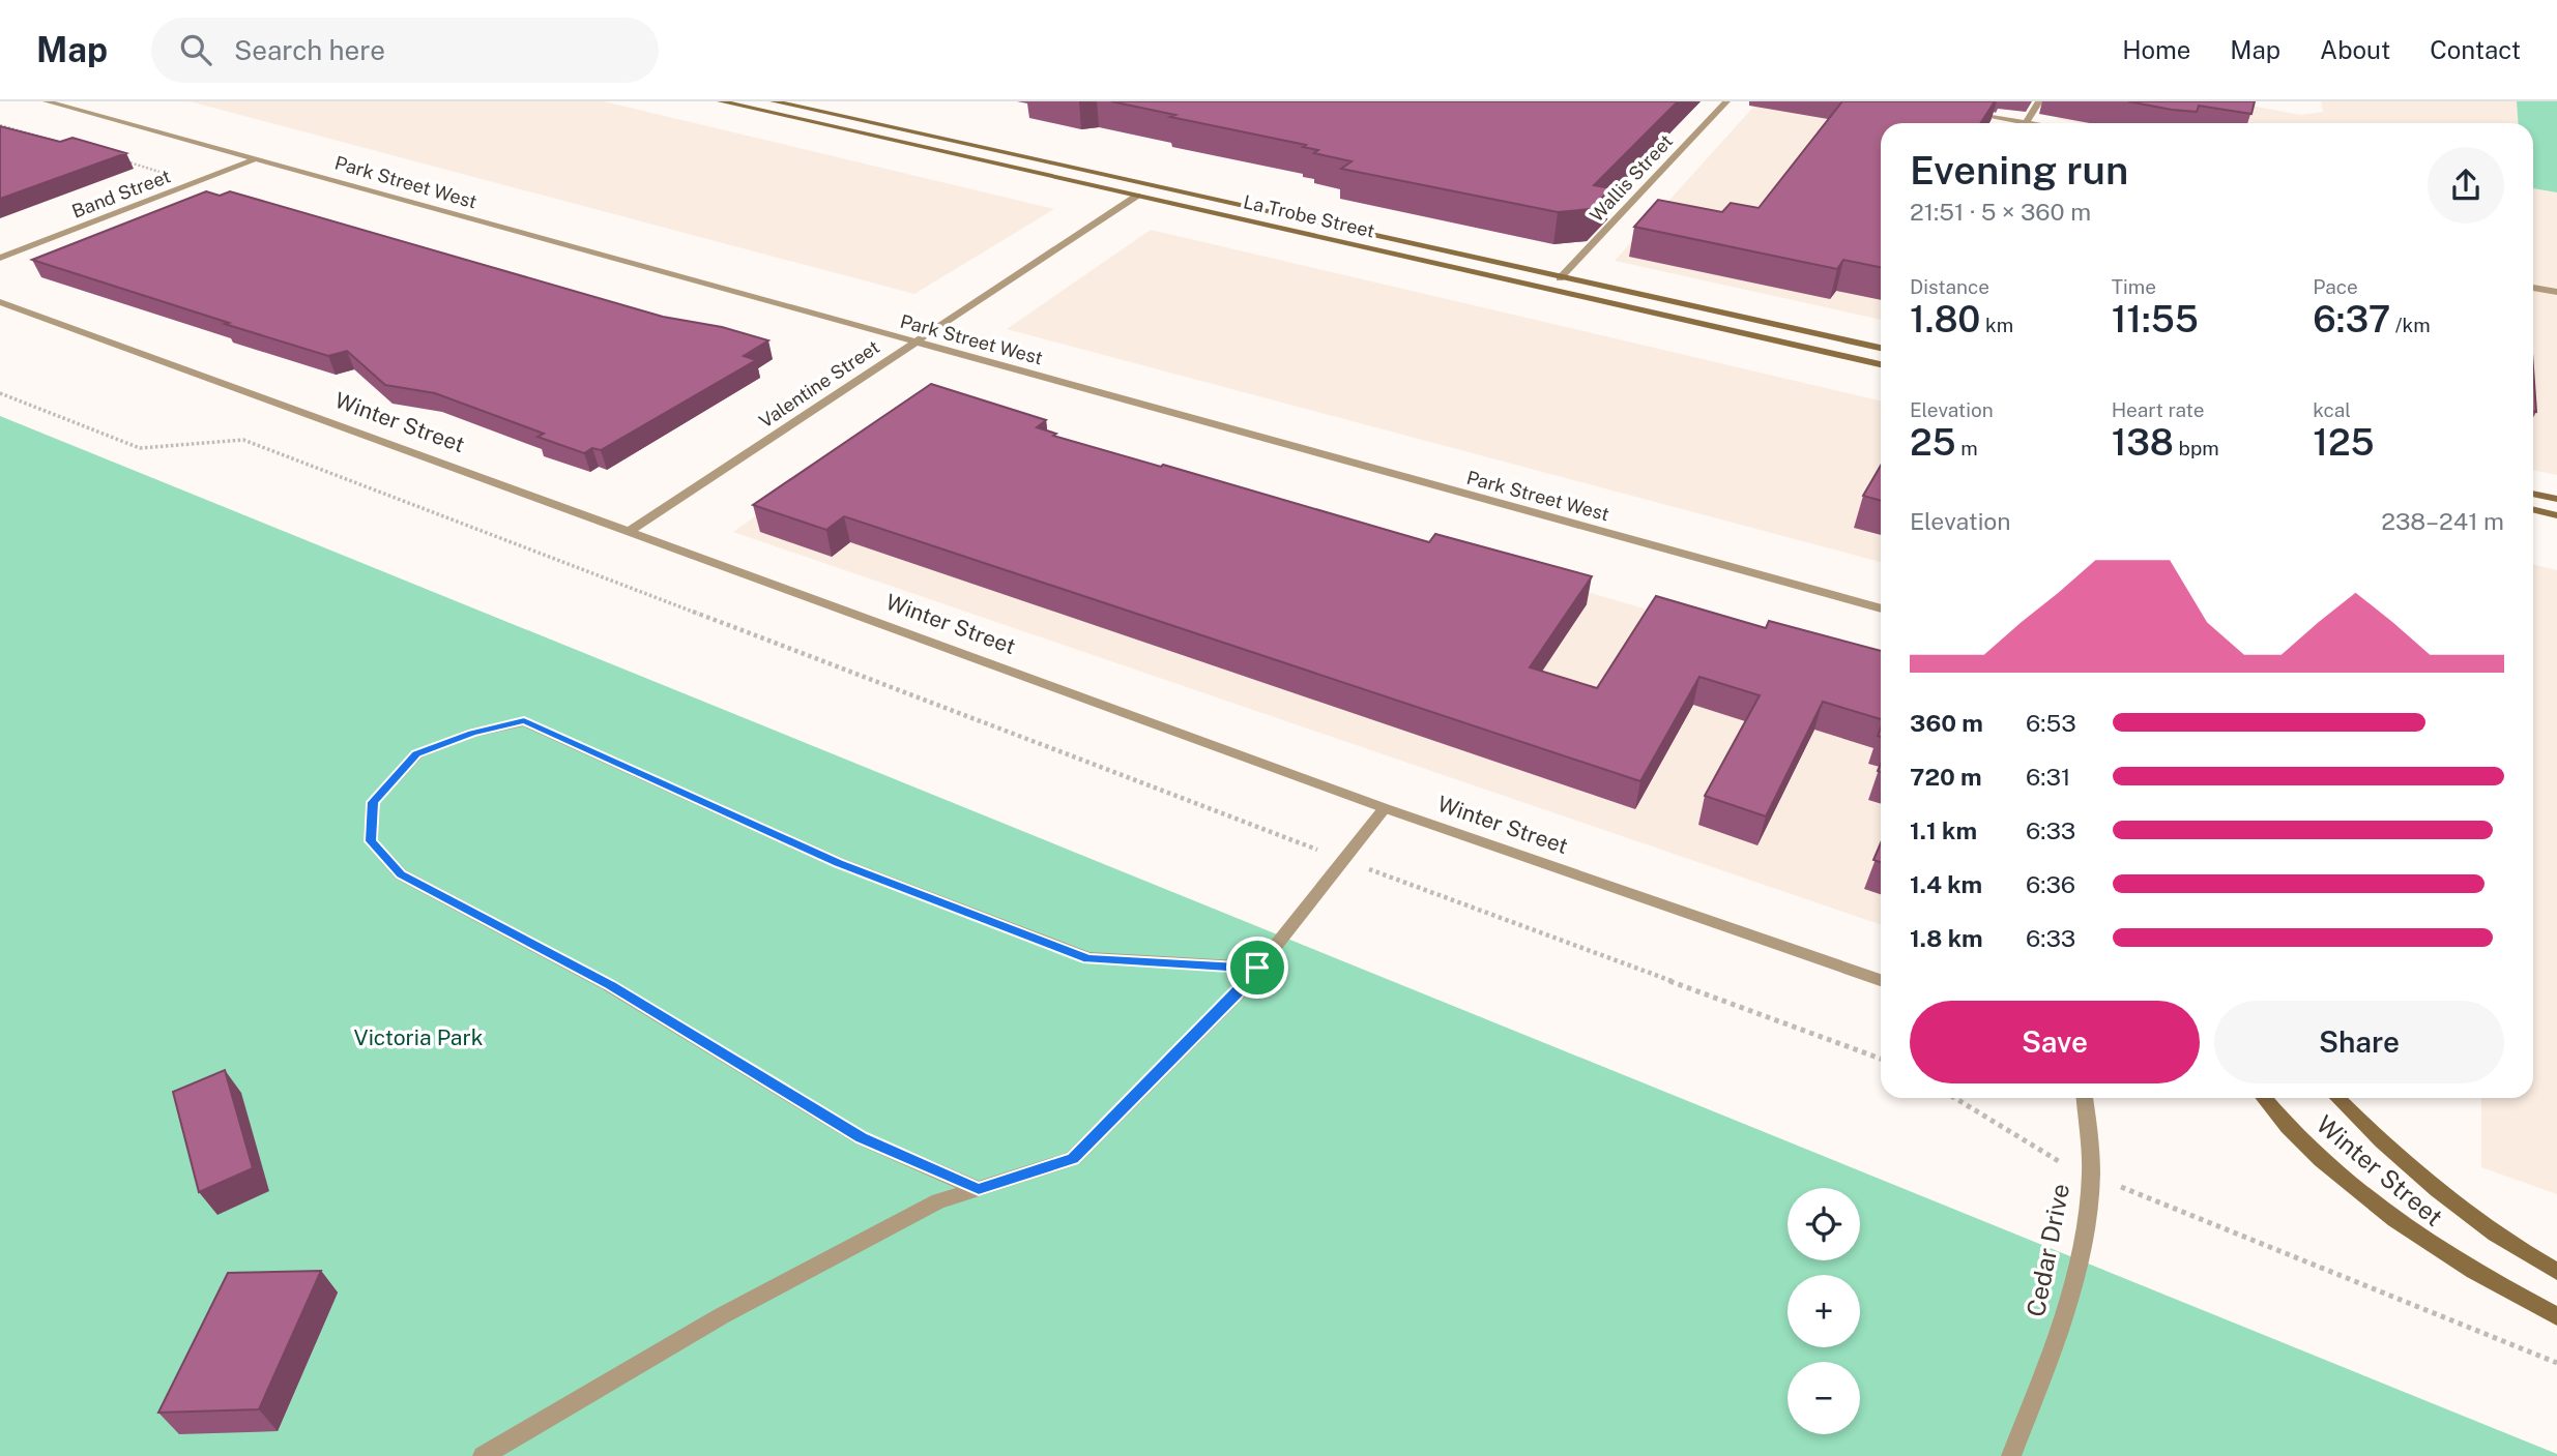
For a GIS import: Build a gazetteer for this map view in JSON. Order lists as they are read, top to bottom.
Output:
{
  "streets": {
    "main road": ["La Trobe Street", "Winter Street"],
    "street": [
      "Wallis Street",
      "Park Street West",
      "Band Street",
      "Valentine Street",
      "Cedar Drive"
    ]
  },
  "crossings": [
    ["Wallis Street", "La Trobe Street"],
    ["Park Street West", "Band Street"],
    ["Park Street West", "Valentine Street"],
    ["La Trobe Street", "Valentine Street"],
    ["Valentine Street", "Winter Street"]
  ],
  "parks": ["Victoria Park"],
  "page": {
    "header": "Map",
    "search": "Search here",
    "nav": [
      "Home",
      "Map",
      "About",
      "Contact"
    ],
    "heading": ["Evening run", "21:51 · 5 × 360 m"],
    "stats": [
      ["Distance", "1.80 km"],
      ["Time", "11:55"],
      ["Pace", "6:37 /km"],
      ["Elevation", "25 m"],
      ["Heart rate", "138 bpm"],
      ["kcal", "125"]
    ],
    "chart": ["Elevation", "238–241 m"],
    "list": [
      {
        "name": "360 m",
        "note": "6:53"
      },
      {
        "name": "720 m",
        "note": "6:31"
      },
      {
        "name": "1.1 km",
        "note": "6:33"
      },
      {
        "name": "1.4 km",
        "note": "6:36"
      },
      {
        "name": "1.8 km",
        "note": "6:33"
      }
    ],
    "buttons": ["Save", "Share"],
    "map_buttons": ["+", "−"]
  }
}
